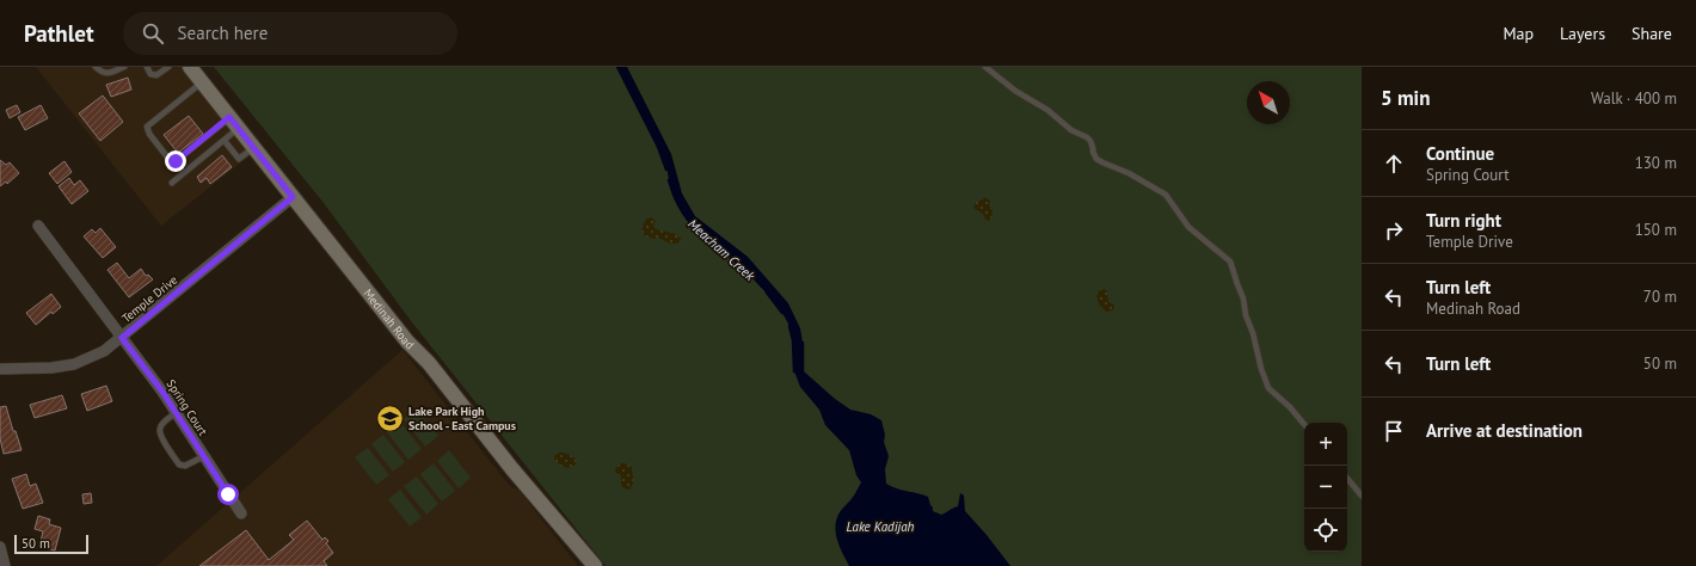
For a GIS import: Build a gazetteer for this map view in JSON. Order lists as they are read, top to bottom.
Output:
{
  "streets": {
    "main road": ["Medinah Road"],
    "street": ["Temple Drive", "Spring Court"]
  },
  "crossings": [
    ["Temple Drive", "Medinah Road"],
    ["Temple Drive", "Spring Court"]
  ],
  "water": ["Meacham Creek", "Lake Kadijah"],
  "places": {
    "school or university": ["Lake Park High School - East Campus"]
  },
  "scale_bar": "50 m",
  "north": "top left",
  "page": {
    "header": "Pathlet",
    "search": "Search here",
    "nav": ["Map", "Layers", "Share"],
    "heading": ["5 min", "Walk · 400 m"],
    "list": [
      ["Continue", "Spring Court", "130 m"],
      ["Turn right", "Temple Drive", "150 m"],
      ["Turn left", "Medinah Road", "70 m"],
      ["Turn left", "50 m"],
      "Arrive at destination"
    ],
    "map_buttons": ["+", "−"],
    "scale": "50 m"
  }
}
